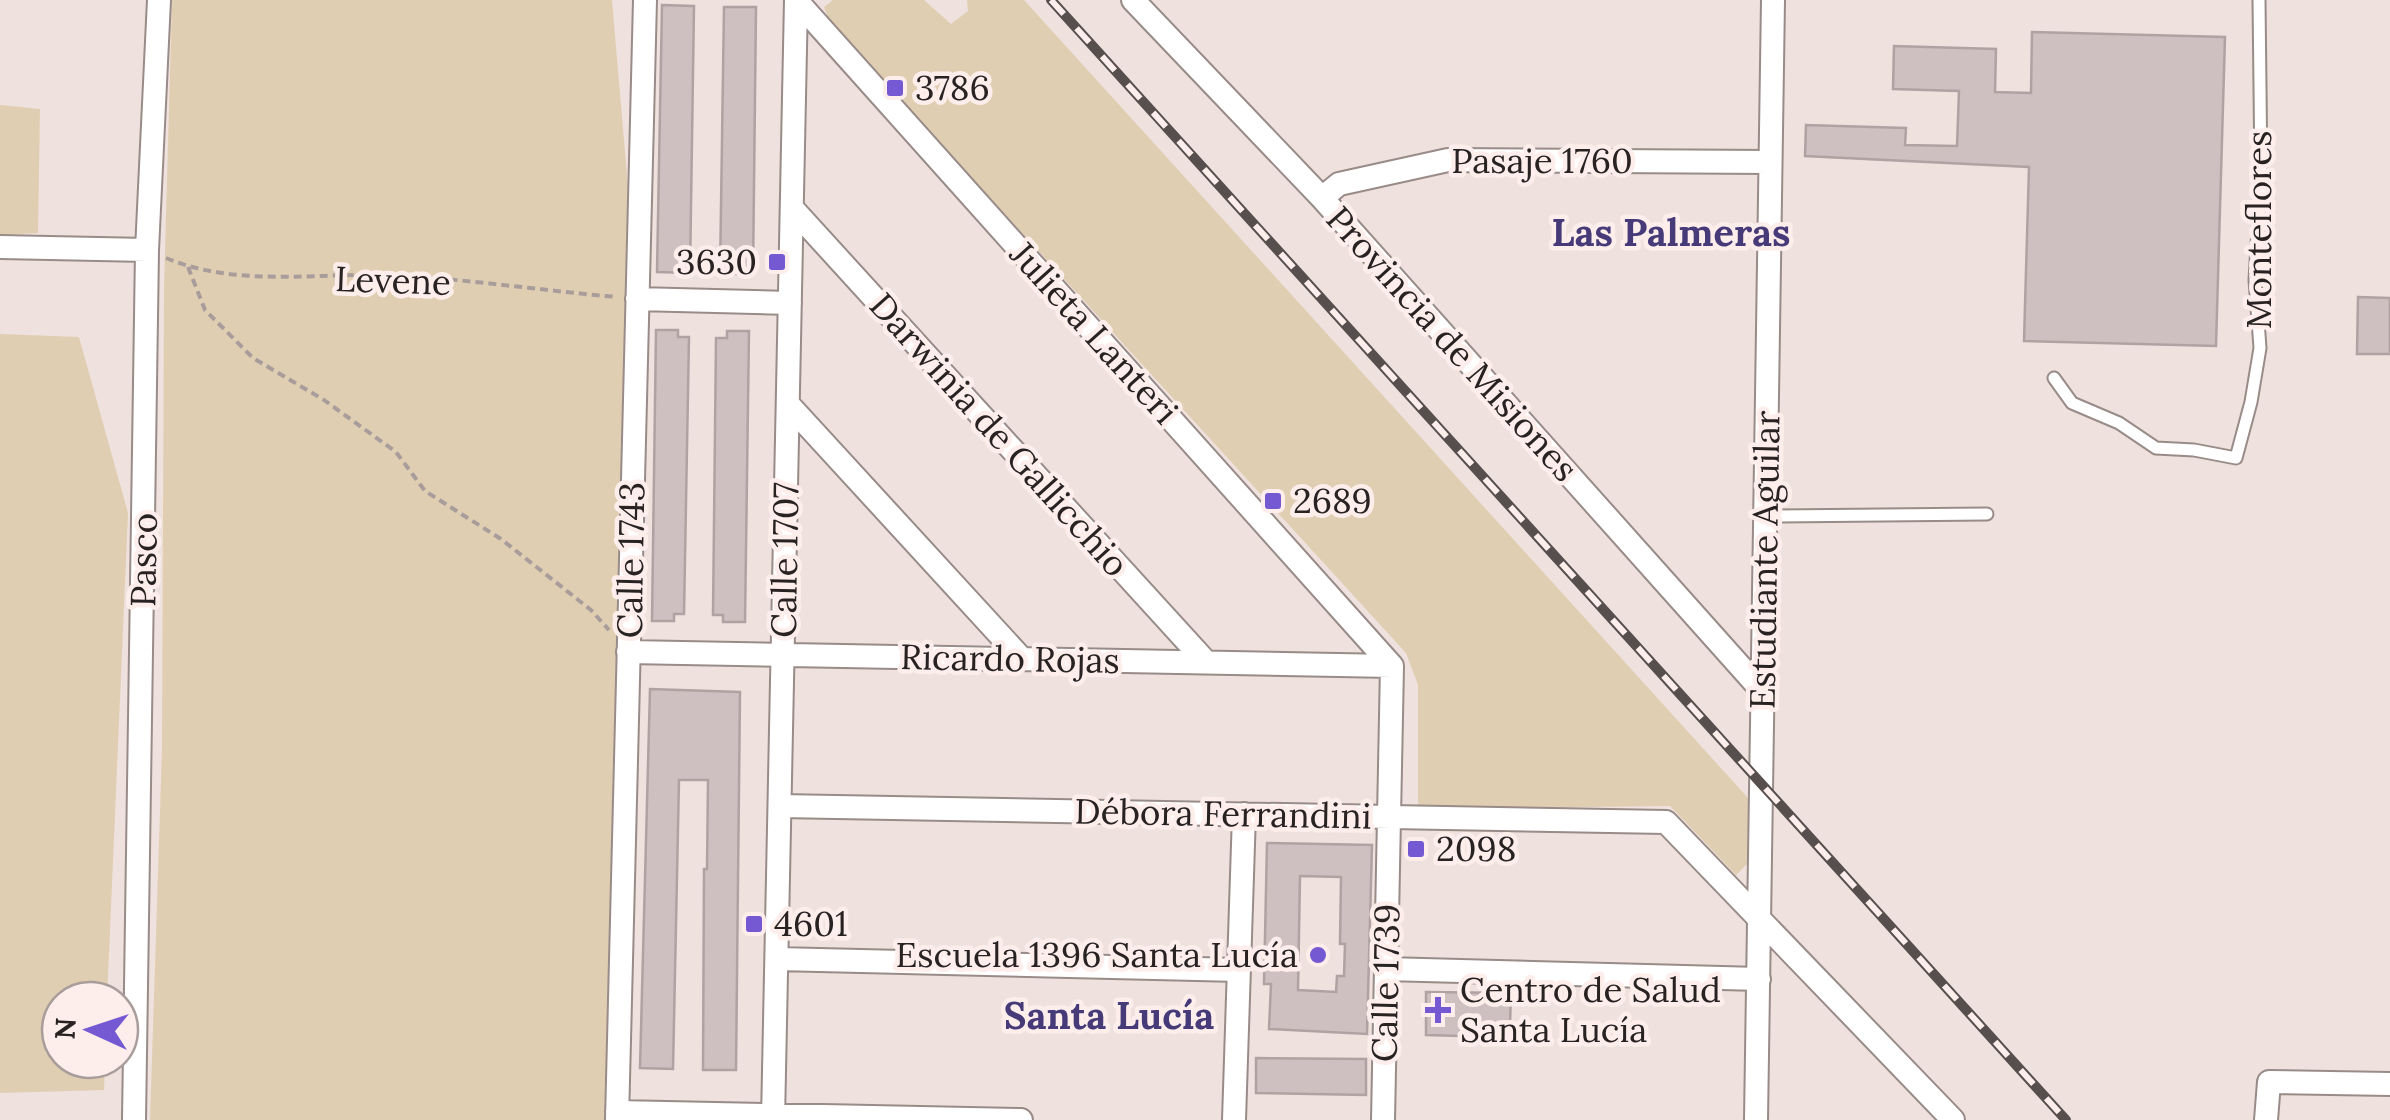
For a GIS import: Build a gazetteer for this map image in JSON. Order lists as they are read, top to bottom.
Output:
{
  "streets": {
    "street": [
      "Pasaje 1760",
      "Julieta Lanteri",
      "Provincia de Misiones",
      "Darwinia de Gallicchio",
      "Pasco",
      "Calle 1743",
      "Calle 1707",
      "Estudiante Aguilar",
      "Ricardo Rojas",
      "Débora Ferrandini",
      "Calle 1739"
    ],
    "lane": ["Monteflores"],
    "path": ["Levene"]
  },
  "crossings": [
    ["Pasaje 1760", "Provincia de Misiones"],
    ["Pasaje 1760", "Estudiante Aguilar"],
    ["Levene", "Pasco"],
    ["Levene", "Calle 1743"],
    ["Julieta Lanteri", "Calle 1707"],
    ["Julieta Lanteri", "Ricardo Rojas"],
    ["Julieta Lanteri", "Calle 1739"],
    ["Provincia de Misiones", "Estudiante Aguilar"],
    ["Darwinia de Gallicchio", "Calle 1707"],
    ["Darwinia de Gallicchio", "Ricardo Rojas"],
    ["Calle 1743", "Ricardo Rojas"],
    ["Calle 1707", "Ricardo Rojas"],
    ["Calle 1707", "Débora Ferrandini"],
    ["Estudiante Aguilar", "Débora Ferrandini"],
    ["Ricardo Rojas", "Calle 1739"],
    ["Débora Ferrandini", "Calle 1739"]
  ],
  "districts": ["Las Palmeras", "Santa Lucía"],
  "places": {
    "transit": [
      "3786",
      "3630",
      "2689",
      "2098",
      "4601"
    ],
    "other": ["Escuela 1396 Santa Lucía"],
    "health": ["Centro de Salud Santa Lucía"]
  },
  "north": "left"
}
